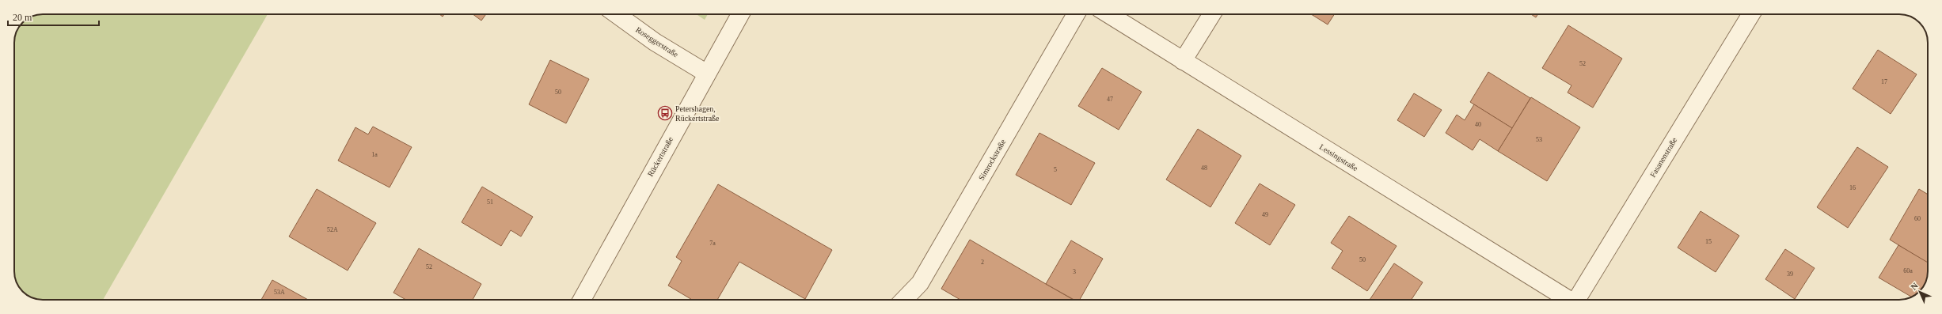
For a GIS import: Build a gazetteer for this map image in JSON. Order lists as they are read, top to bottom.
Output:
{
  "streets": {
    "street": [
      "Roseggerstraße",
      "Rückertstraße",
      "Lessingstraße",
      "Fasanenstraße",
      "Simrockstraße"
    ]
  },
  "crossings": [
    ["Roseggerstraße", "Rückertstraße"]
  ],
  "places": {
    "bus stop": ["Petershagen, Rückertstraße"]
  },
  "house_numbers": [
    "52",
    "17",
    "50",
    "47",
    "40",
    "53",
    "1a",
    "48",
    "5",
    "16",
    "51",
    "49",
    "60",
    "52A",
    "15",
    "7a",
    "50",
    "2",
    "52",
    "60a",
    "3",
    "39",
    "53A"
  ],
  "scale_bar": "20 m",
  "north": "top left"
}
